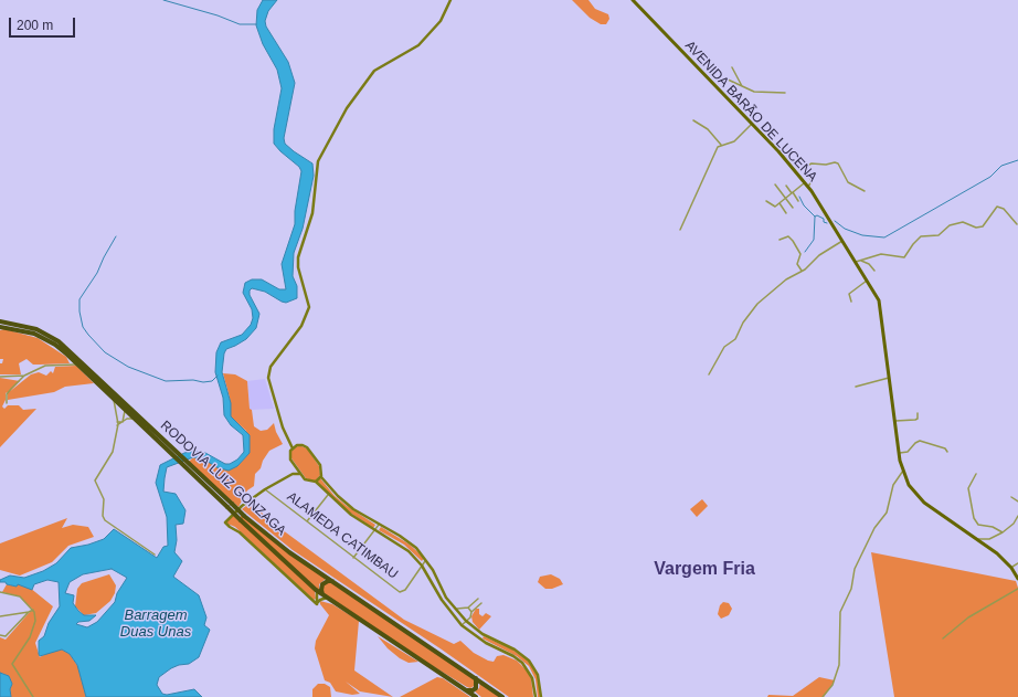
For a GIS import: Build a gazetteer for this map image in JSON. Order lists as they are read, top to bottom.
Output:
{
  "streets": {
    "highway": ["RODOVIA LUIZ GONZAGA"],
    "main road": ["AVENIDA BARÃO DE LUCENA"],
    "street": ["ALAMEDA CATIMBAU"]
  },
  "districts": ["Vargem Fria"],
  "water": ["Barragem Duas Unas"],
  "scale_bar": "200 m"
}
